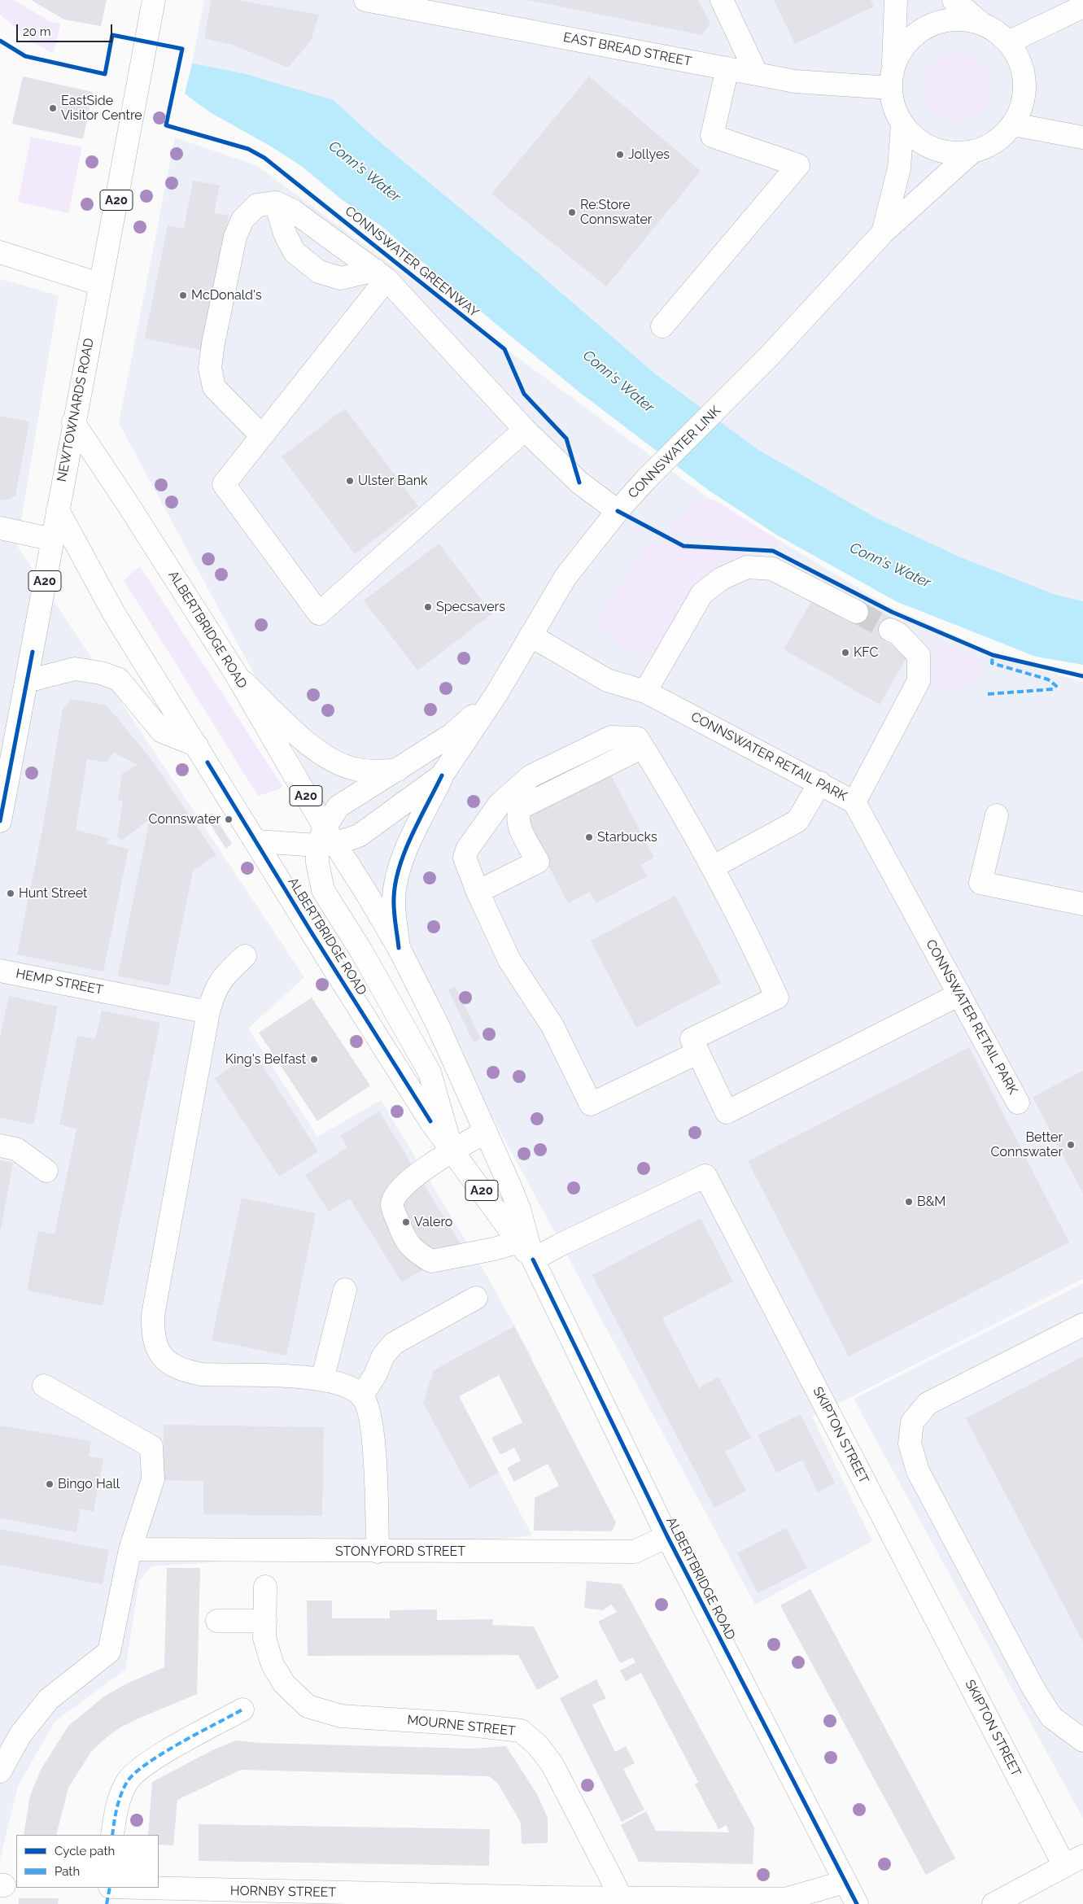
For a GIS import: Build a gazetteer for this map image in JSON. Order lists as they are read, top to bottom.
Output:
{
  "streets": {
    "street": [
      "EAST BREAD STREET",
      "A20",
      "NEWTOWNARDS ROAD",
      "CONNSWATER LINK",
      "ALBERTBRIDGE ROAD",
      "CONNSWATER RETAIL PARK",
      "HEMP STREET",
      "SKIPTON STREET",
      "STONYFORD STREET",
      "MOURNE STREET",
      "HORNBY STREET"
    ],
    "cycle path": ["CONNSWATER GREENWAY"]
  },
  "crossings": [
    ["EAST BREAD STREET", "CONNSWATER LINK"],
    ["NEWTOWNARDS ROAD", "ALBERTBRIDGE ROAD"],
    ["CONNSWATER LINK", "ALBERTBRIDGE ROAD"],
    ["CONNSWATER LINK", "CONNSWATER RETAIL PARK"],
    ["ALBERTBRIDGE ROAD", "SKIPTON STREET"],
    ["ALBERTBRIDGE ROAD", "STONYFORD STREET"],
    ["ALBERTBRIDGE ROAD", "HORNBY STREET"],
    ["MOURNE STREET", "HORNBY STREET"]
  ],
  "water": ["Conn's Water"],
  "places": [
    "EastSide Visitor Centre",
    "Jollyes",
    "Re:Store Connswater",
    "McDonald's",
    "Ulster Bank",
    "Specsavers",
    "KFC",
    "Connswater",
    "Starbucks",
    "Hunt Street",
    "King's Belfast",
    "Better Connswater",
    "B&M",
    "Valero",
    "Bingo Hall"
  ],
  "legend": ["Cycle path", "Path"],
  "scale_bar": "20 m"
}
